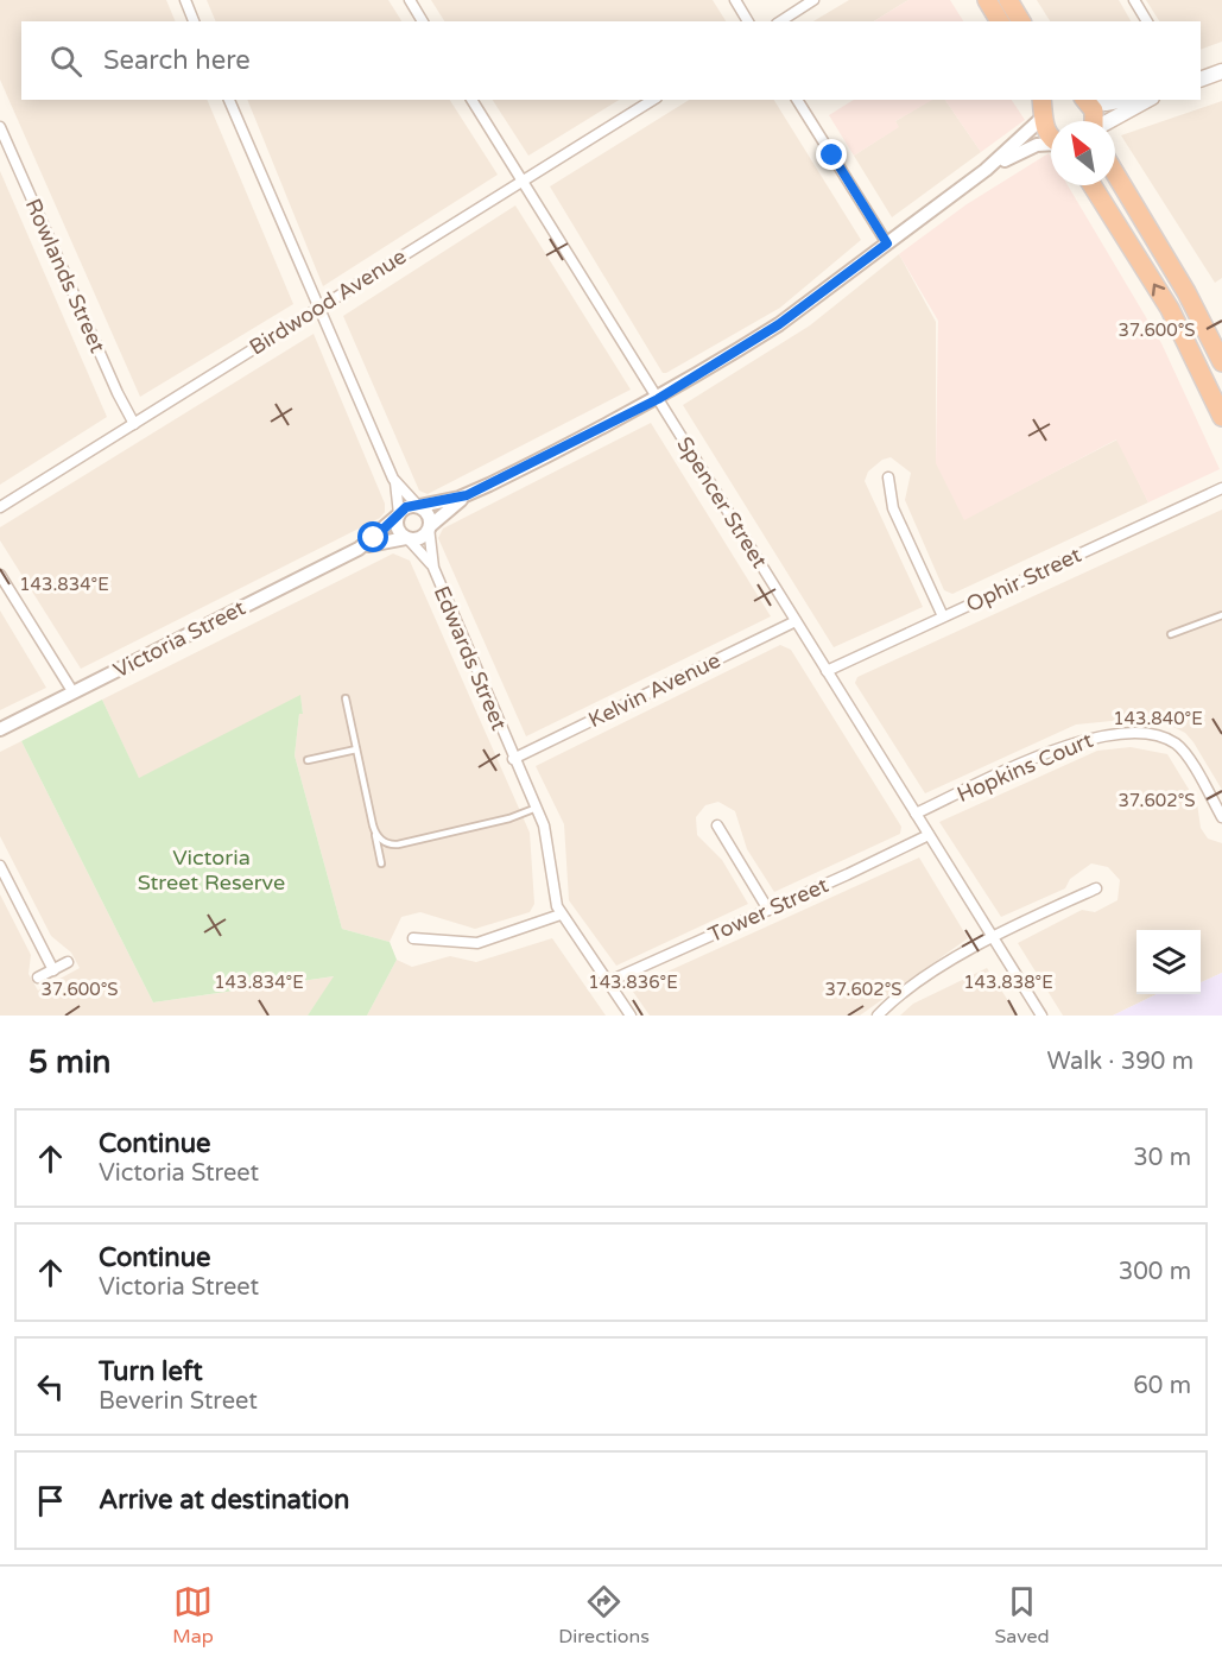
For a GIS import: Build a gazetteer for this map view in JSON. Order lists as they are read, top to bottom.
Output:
{
  "streets": {
    "street": [
      "Rowlands Street",
      "Birdwood Avenue",
      "Spencer Street",
      "Ophir Street",
      "Victoria Street",
      "Edwards Street",
      "Kelvin Avenue",
      "Hopkins Court",
      "Tower Street"
    ]
  },
  "crossings": [
    ["Rowlands Street", "Birdwood Avenue"],
    ["Birdwood Avenue", "Spencer Street"],
    ["Spencer Street", "Ophir Street"],
    ["Spencer Street", "Kelvin Avenue"],
    ["Spencer Street", "Hopkins Court"],
    ["Spencer Street", "Tower Street"],
    ["Victoria Street", "Edwards Street"],
    ["Edwards Street", "Kelvin Avenue"],
    ["Edwards Street", "Tower Street"]
  ],
  "parks": ["Victoria Street Reserve"],
  "north": "top left",
  "page": {
    "search": "Search here",
    "heading": ["5 min", "Walk · 390 m"],
    "list": [
      ["Continue", "Victoria Street", "30 m"],
      ["Continue", "Victoria Street", "300 m"],
      ["Turn left", "Beverin Street", "60 m"],
      "Arrive at destination"
    ],
    "nav": ["Map", "Directions", "Saved"]
  },
  "coordinates": [
    "37.600°S",
    "143.834°E",
    "143.840°E",
    "37.602°S",
    "143.836°E",
    "143.838°E"
  ]
}
